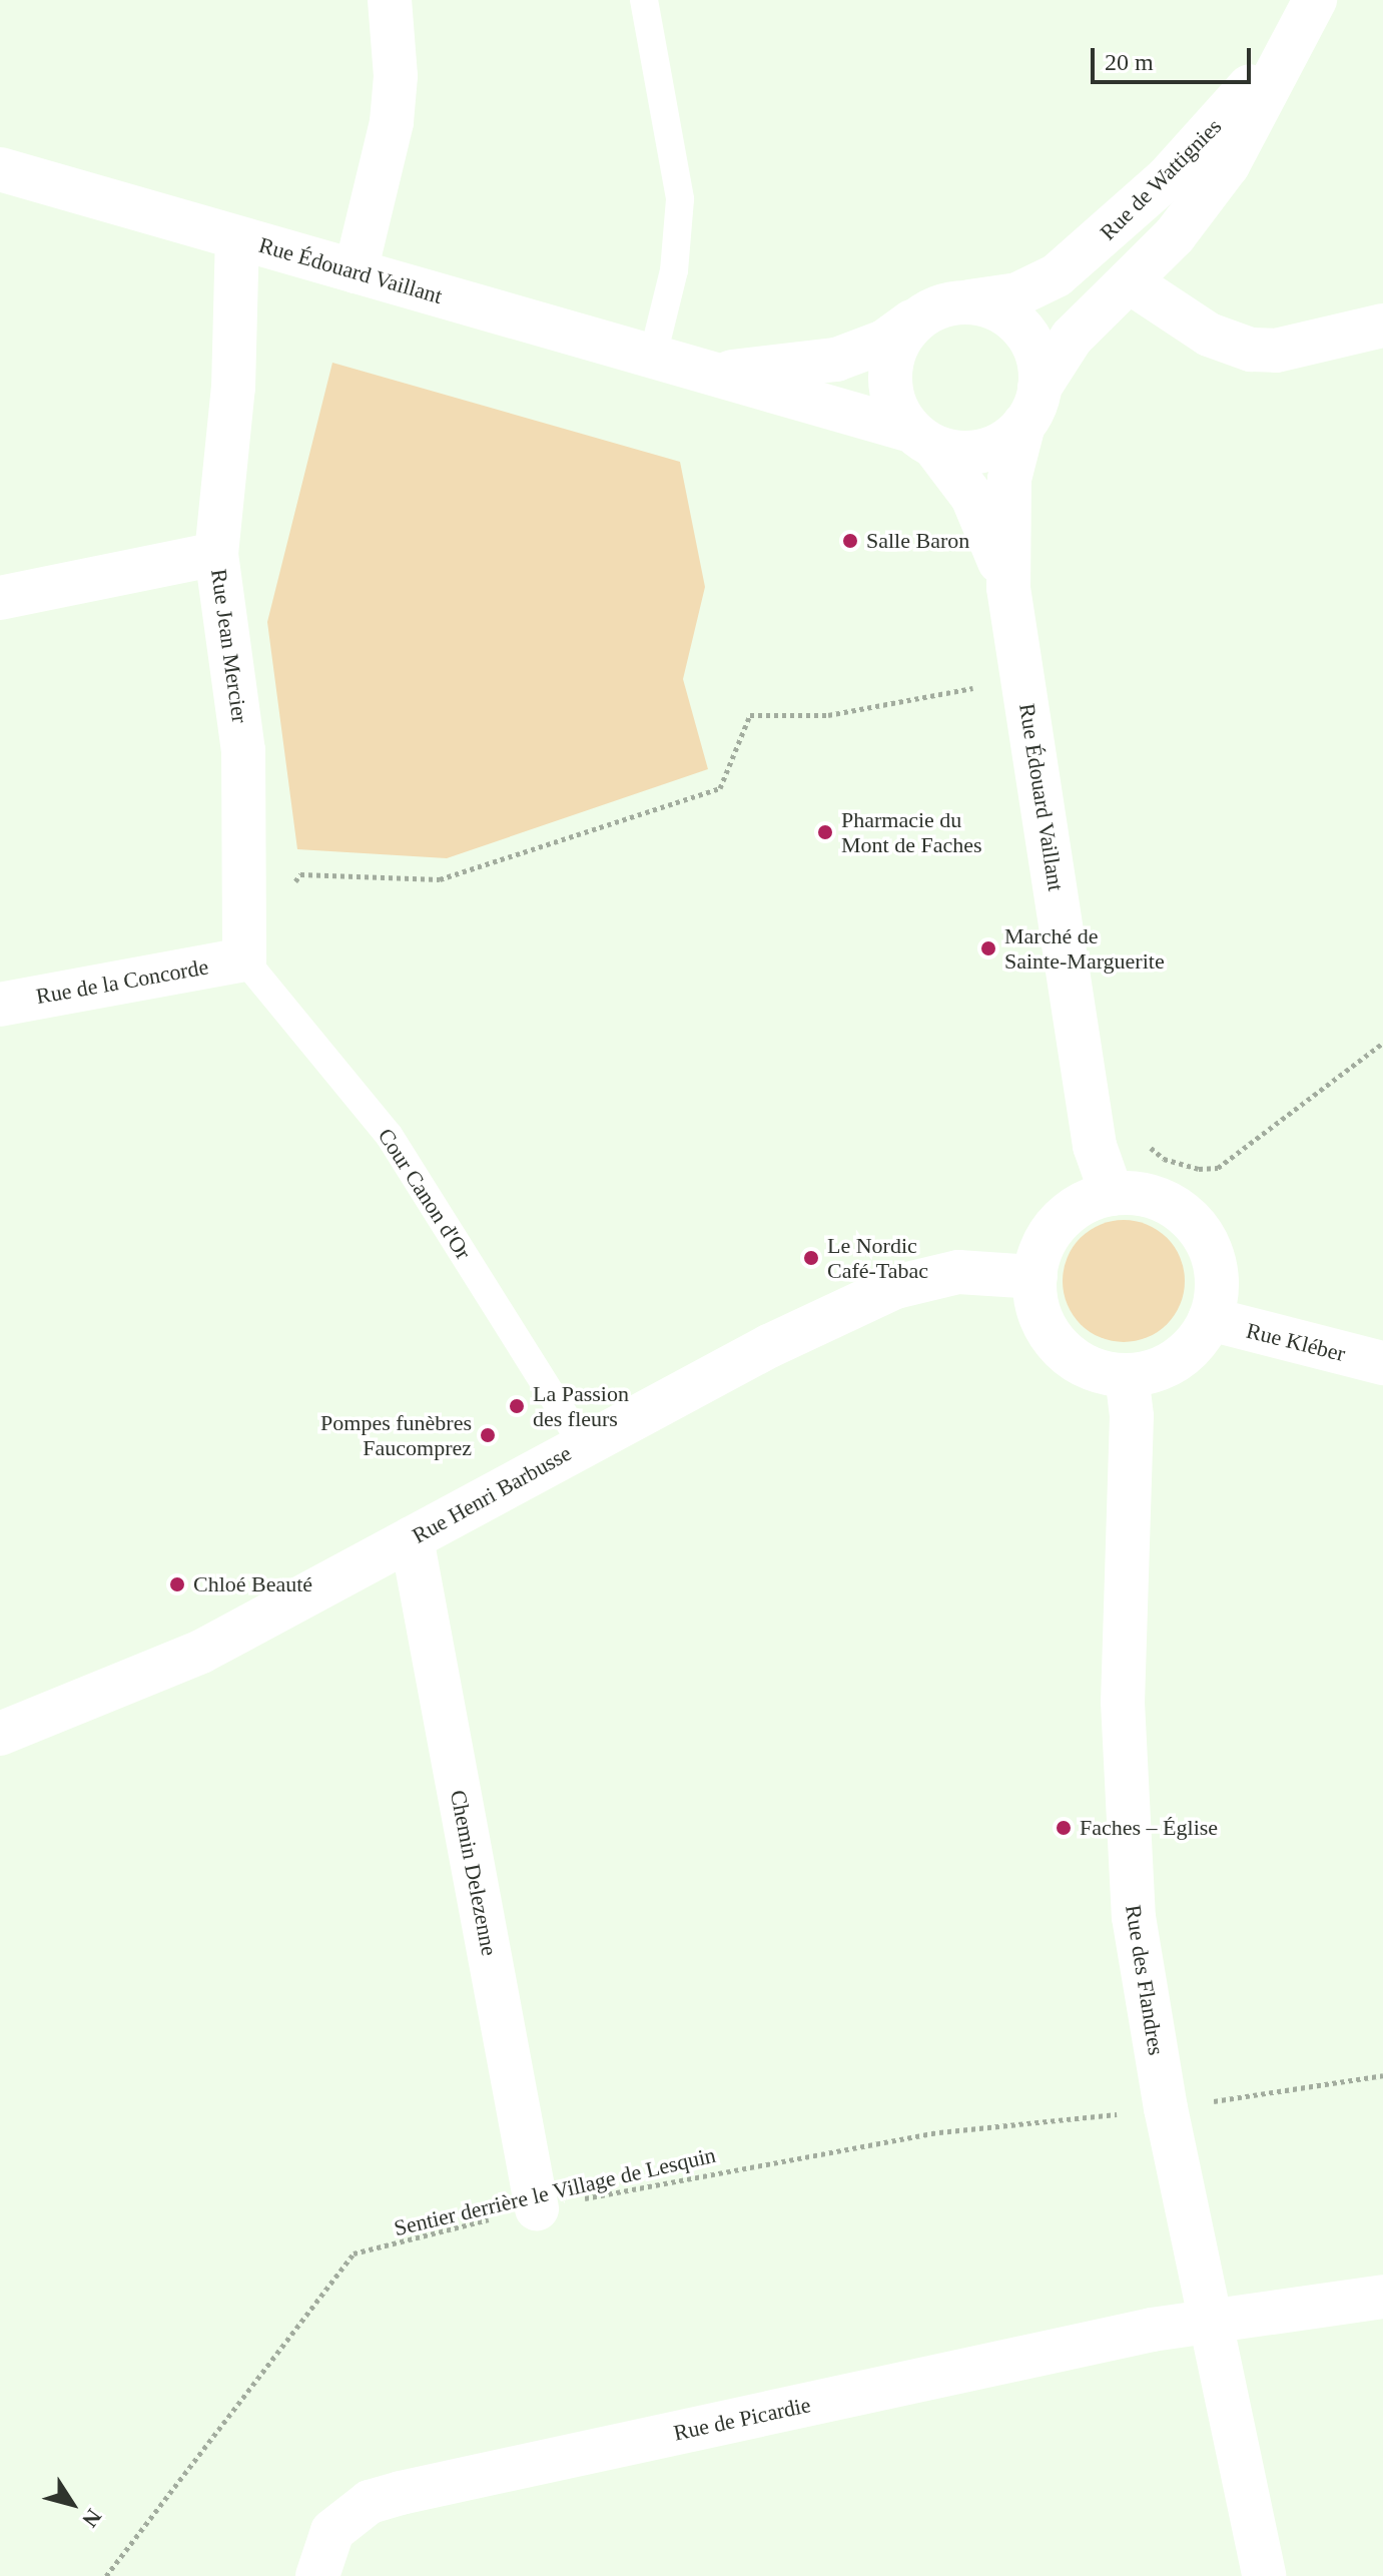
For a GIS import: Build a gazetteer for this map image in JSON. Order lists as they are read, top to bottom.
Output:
{
  "streets": {
    "street": [
      "Rue de Wattignies",
      "Rue Édouard Vaillant",
      "Rue Jean Mercier",
      "Rue de la Concorde",
      "Rue Kléber",
      "Rue Henri Barbusse",
      "Chemin Delezenne",
      "Rue des Flandres",
      "Rue de Picardie"
    ],
    "lane": ["Cour Canon d'Or"],
    "path": ["Sentier derrière le Village de Lesquin"]
  },
  "crossings": [
    ["Rue de Wattignies", "Rue Édouard Vaillant"],
    ["Rue Édouard Vaillant", "Rue Kléber"],
    ["Rue Édouard Vaillant", "Rue Henri Barbusse"],
    ["Rue Édouard Vaillant", "Rue des Flandres"],
    ["Rue Jean Mercier", "Rue de la Concorde"],
    ["Rue Jean Mercier", "Cour Canon d'Or"],
    ["Rue de la Concorde", "Cour Canon d'Or"],
    ["Cour Canon d'Or", "Rue Henri Barbusse"],
    ["Rue Kléber", "Rue Henri Barbusse"],
    ["Rue Kléber", "Rue des Flandres"],
    ["Rue Henri Barbusse", "Chemin Delezenne"],
    ["Rue Henri Barbusse", "Rue des Flandres"],
    ["Chemin Delezenne", "Sentier derrière le Village de Lesquin"],
    ["Rue des Flandres", "Sentier derrière le Village de Lesquin"],
    ["Rue des Flandres", "Rue de Picardie"]
  ],
  "places": [
    "Salle Baron",
    "Pharmacie du Mont de Faches",
    "Marché de Sainte-Marguerite",
    "Le Nordic Café-Tabac",
    "La Passion des fleurs",
    "Pompes funèbres Faucomprez",
    "Chloé Beauté",
    "Faches – Église"
  ],
  "scale_bar": "20 m",
  "north": "bottom right"
}
